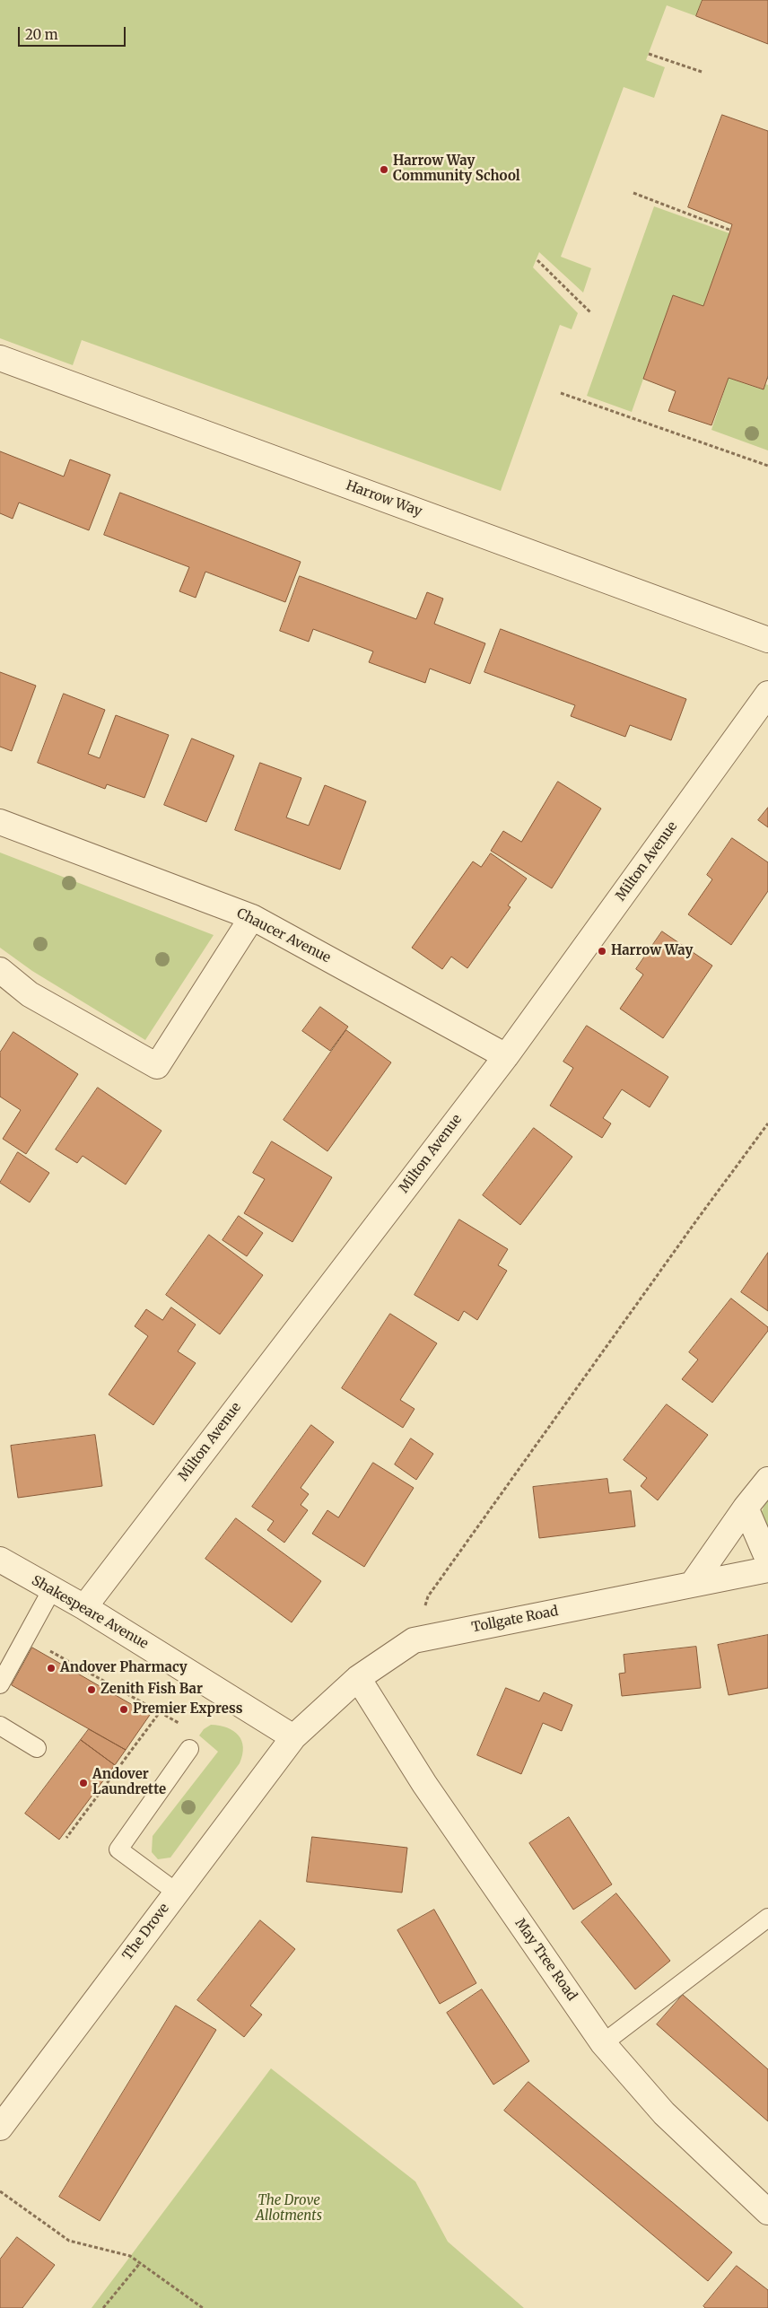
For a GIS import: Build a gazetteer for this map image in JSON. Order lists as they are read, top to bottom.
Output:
{
  "streets": {
    "street": [
      "Harrow Way",
      "Milton Avenue",
      "Chaucer Avenue",
      "Shakespeare Avenue",
      "Tollgate Road",
      "The Drove",
      "May Tree Road"
    ]
  },
  "crossings": [
    ["Milton Avenue", "Chaucer Avenue"],
    ["Milton Avenue", "Shakespeare Avenue"],
    ["Shakespeare Avenue", "Tollgate Road"],
    ["Shakespeare Avenue", "The Drove"],
    ["Tollgate Road", "The Drove"],
    ["Tollgate Road", "May Tree Road"]
  ],
  "parks": ["The Drove Allotments"],
  "places": [
    "Harrow Way Community School",
    "Harrow Way",
    "Andover Pharmacy",
    "Zenith Fish Bar",
    "Premier Express",
    "Andover Laundrette"
  ],
  "scale_bar": "20 m"
}
